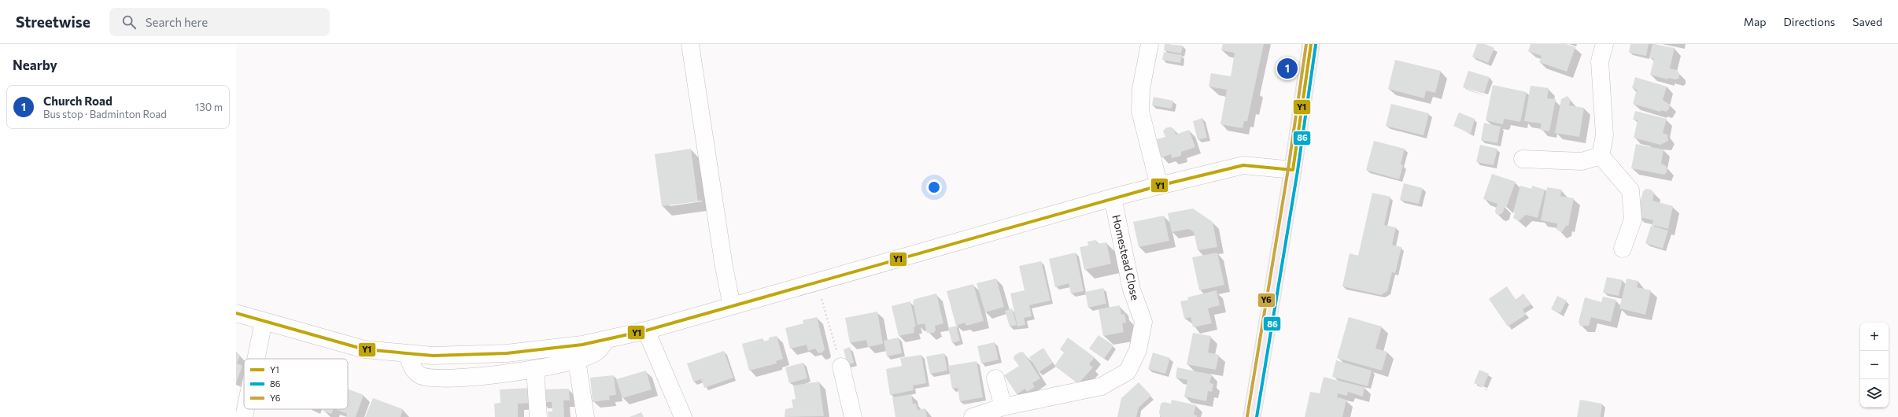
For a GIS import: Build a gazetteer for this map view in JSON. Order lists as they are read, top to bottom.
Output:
{
  "streets": {
    "street": ["Homestead Close"]
  },
  "lines": ["transit line Y1", "transit line Y6", "transit line 86"],
  "legend": ["Y1", "86", "Y6"],
  "page": {
    "header": "Streetwise",
    "search": "Search here",
    "nav": ["Map", "Directions", "Saved"],
    "heading": "Nearby",
    "pins": "1",
    "list": [
      {
        "mark": "1",
        "name": "Church Road",
        "note": "Bus stop · Badminton Road",
        "value": "130 m"
      }
    ],
    "map_buttons": ["+", "−"]
  }
}
